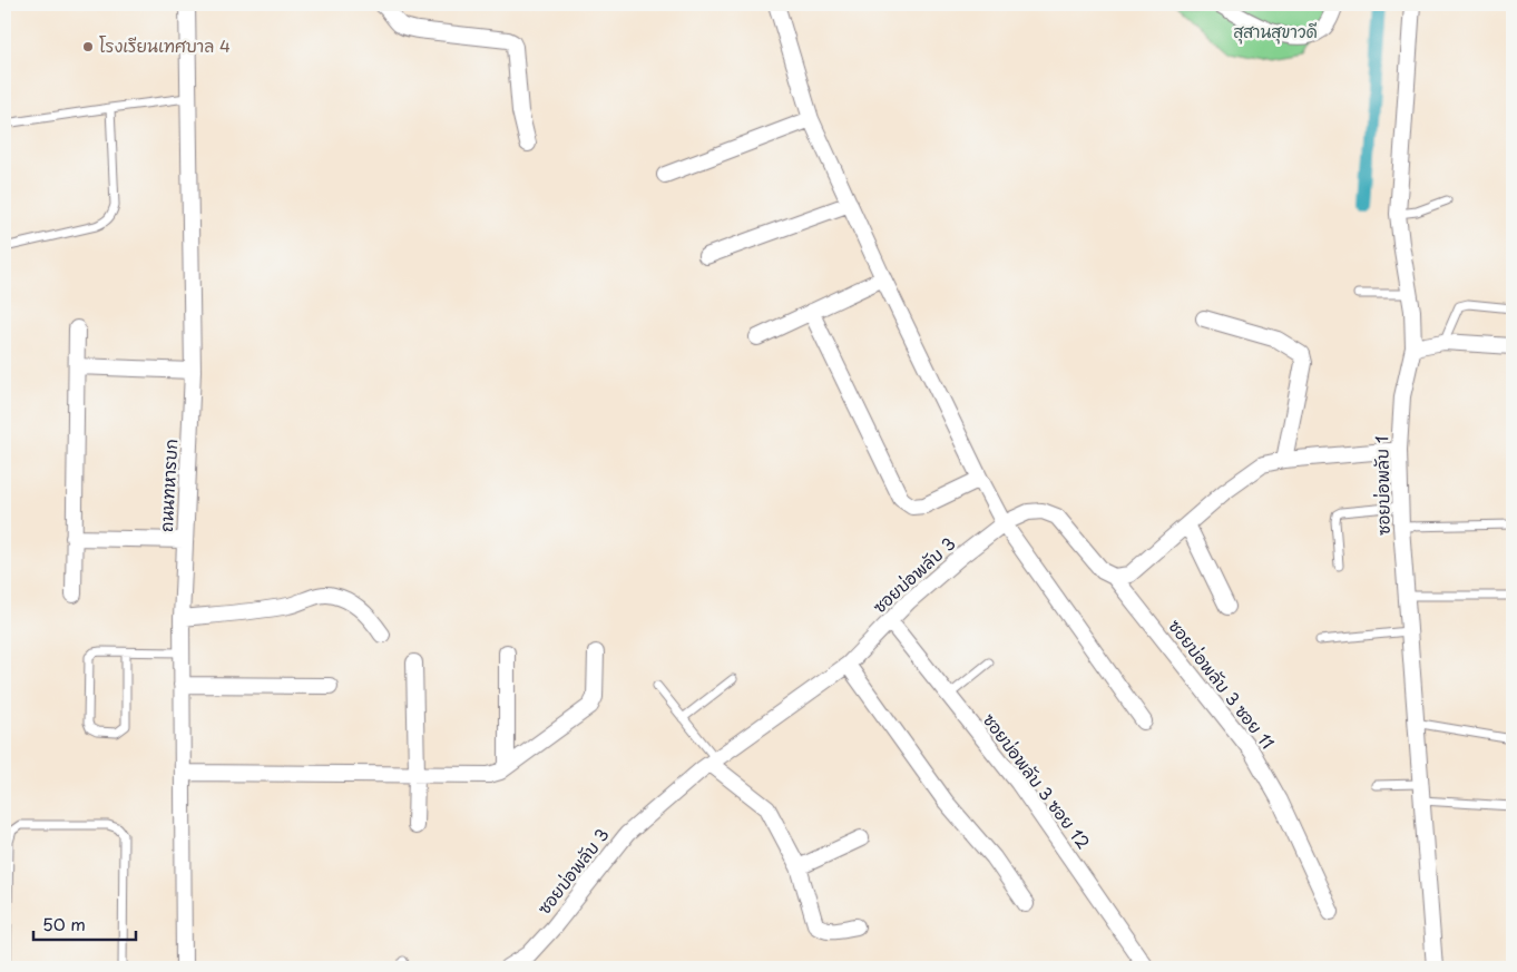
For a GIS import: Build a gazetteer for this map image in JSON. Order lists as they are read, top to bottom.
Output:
{
  "streets": {
    "street": [
      "ถนนทหารบก",
      "ซอยบ่อพลับ 1",
      "ซอยบ่อพลับ 3",
      "ซอยบ่อพลับ 3 ซอย 11",
      "ซอยบ่อพลับ 3 ซอย 12"
    ]
  },
  "crossings": [
    ["ซอยบ่อพลับ 3", "ซอยบ่อพลับ 3 ซอย 11"],
    ["ซอยบ่อพลับ 3", "ซอยบ่อพลับ 3 ซอย 12"]
  ],
  "parks": ["สุสานสุขาวดี"],
  "places": ["โรงเรียนเทศบาล 4"],
  "scale_bar": "50 m"
}
